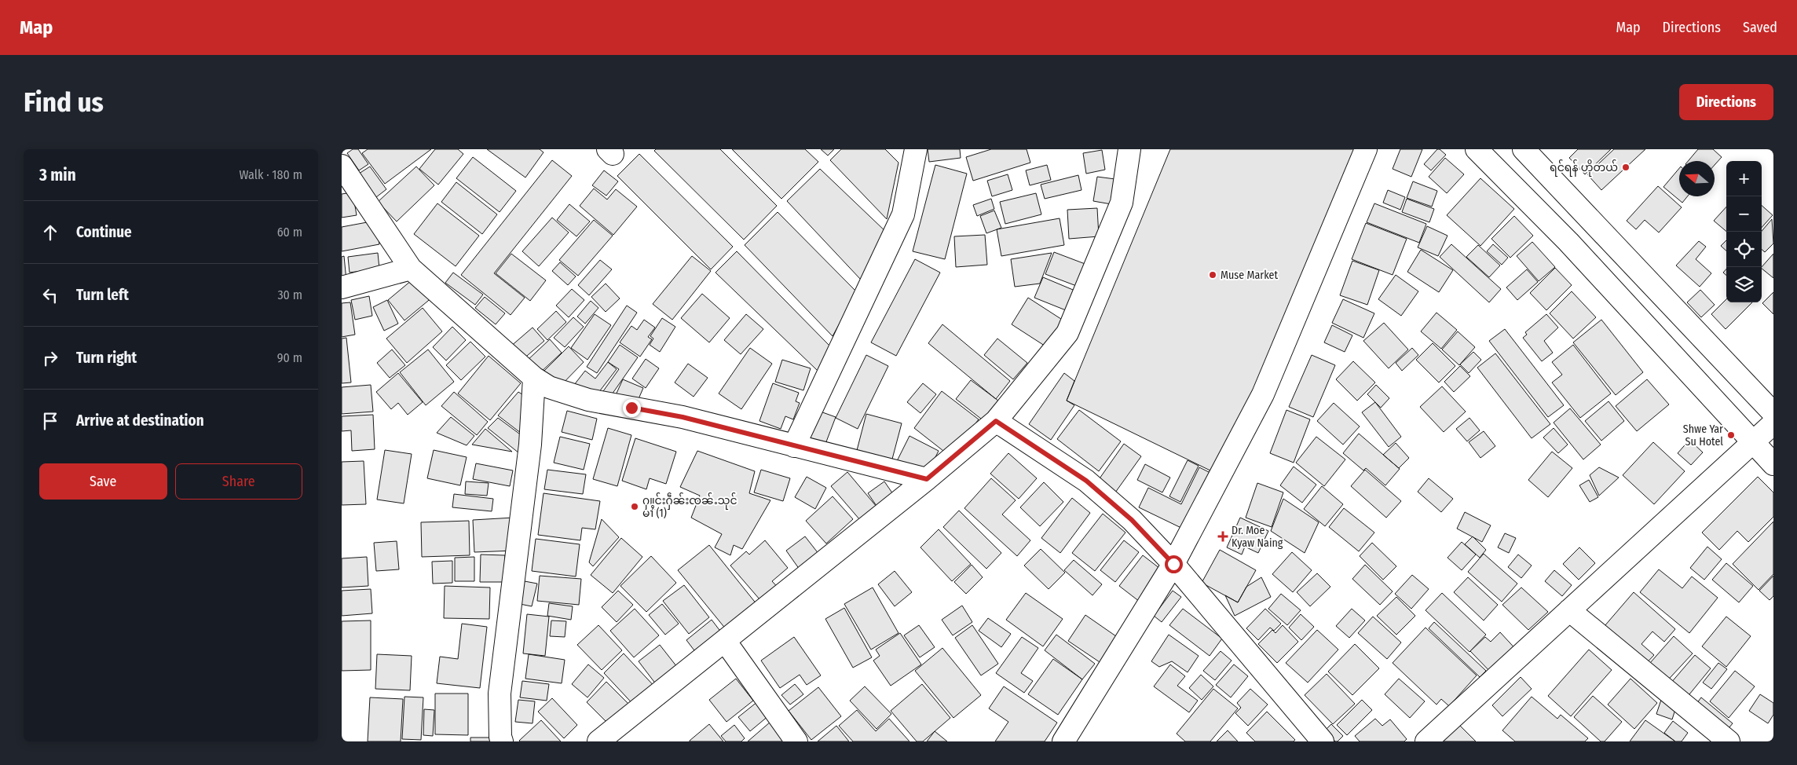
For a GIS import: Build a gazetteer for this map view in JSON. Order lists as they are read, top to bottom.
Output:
{
  "places": {
    "other": [
      "ရင်ရန် ဟိုတယ်",
      "Muse Market",
      "Shwe Yar Su Hotel",
      "ႁူင်းႁဵၼ်းၸၼ်ႉသုင် မၢႆ (1)"
    ],
    "health": ["Dr. Moe Kyaw Naing"]
  },
  "north": "left",
  "page": {
    "header": "Map",
    "nav": ["Map", "Directions", "Saved"],
    "buttons": [
      "Directions",
      ["Save", "Share"]
    ],
    "title": "Find us",
    "heading": ["3 min", "Walk · 180 m"],
    "map_buttons": ["+", "−"],
    "list": [
      ["Continue", "60 m"],
      ["Turn left", "30 m"],
      ["Turn right", "90 m"],
      "Arrive at destination"
    ]
  }
}
